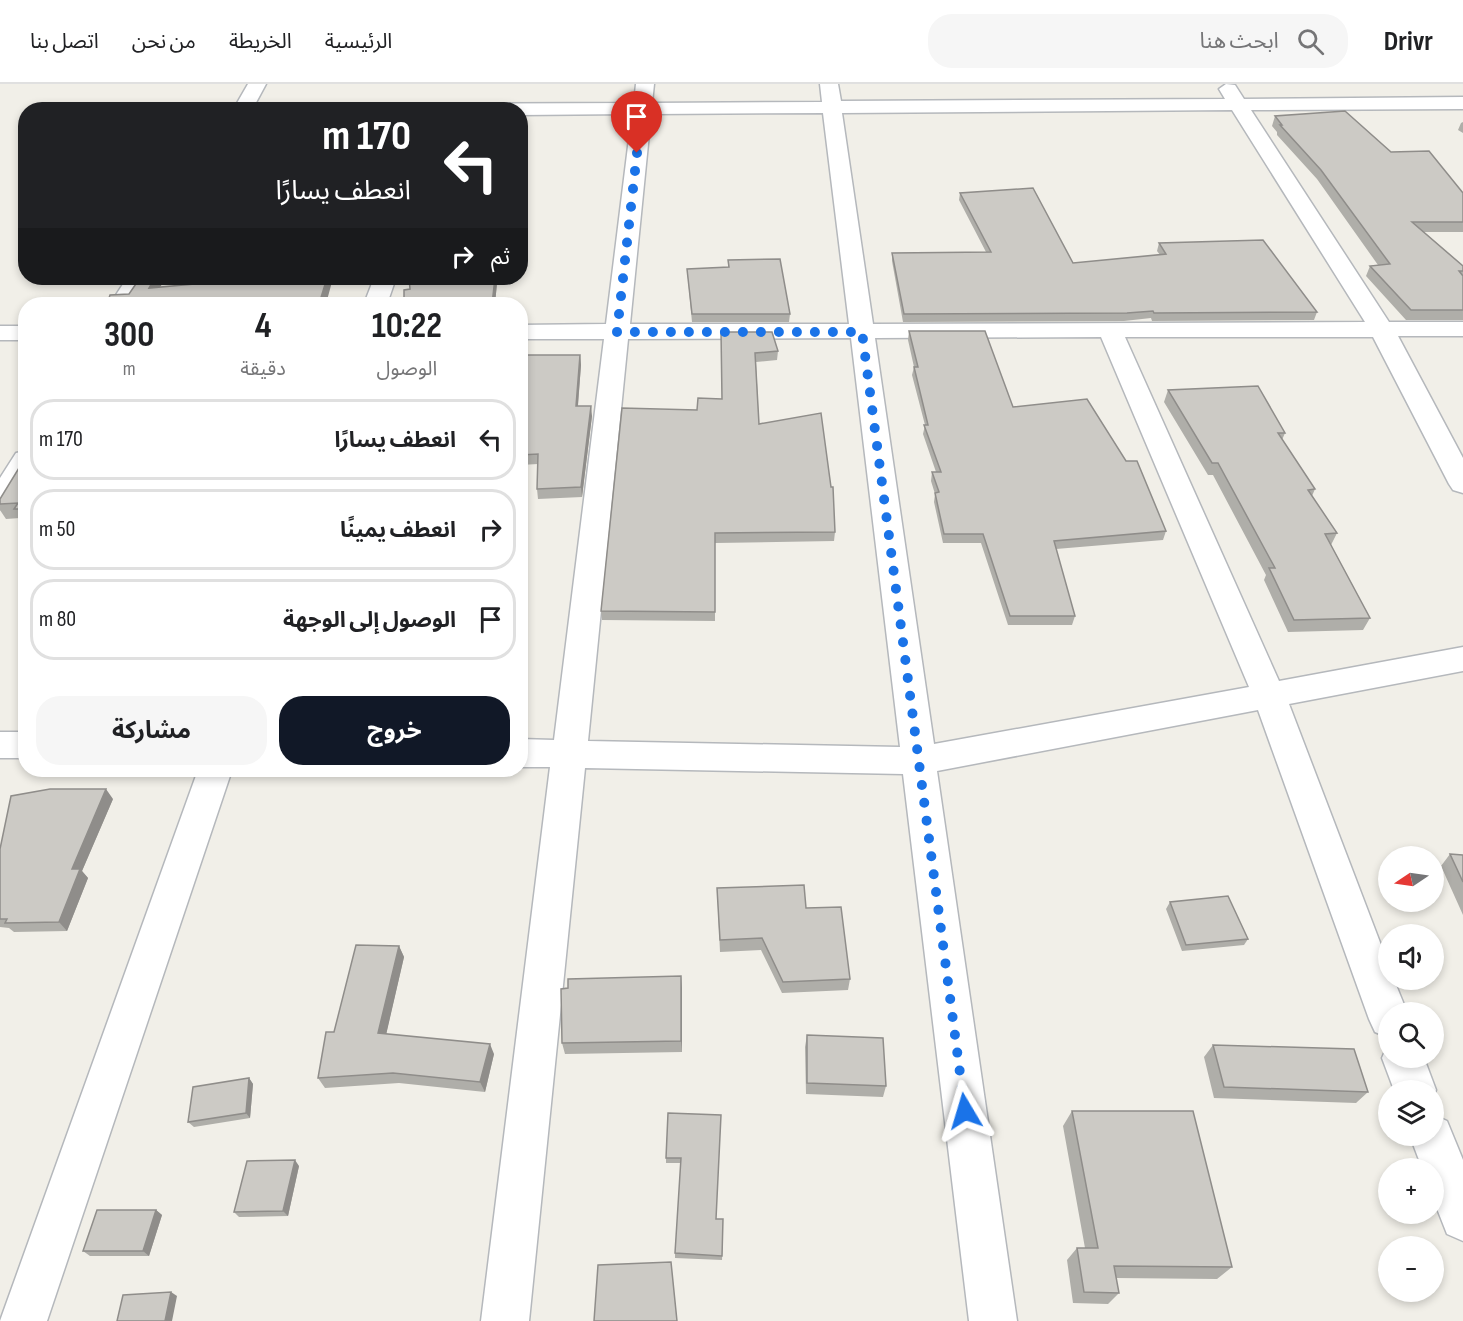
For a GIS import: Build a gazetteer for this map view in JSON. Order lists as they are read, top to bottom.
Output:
{
  "north": "left",
  "page": {
    "header": "Drivr",
    "search": "ابحث هنا",
    "nav": [
      "الرئيسية",
      "الخريطة",
      "من نحن",
      "اتصل بنا"
    ],
    "turn": ["170 m", "انعطف يسارًا"],
    "then": "ثم",
    "eta": [
      "10:22",
      "الوصول",
      "4",
      "دقيقة",
      "300",
      "m"
    ],
    "list": [
      {
        "name": "انعطف يسارًا",
        "value": "170 m"
      },
      {
        "name": "انعطف يمينًا",
        "value": "50 m"
      },
      {
        "name": "الوصول إلى الوجهة",
        "value": "80 m"
      }
    ],
    "buttons": ["خروج", "مشاركة"],
    "map_buttons": ["+", "−"]
  }
}
